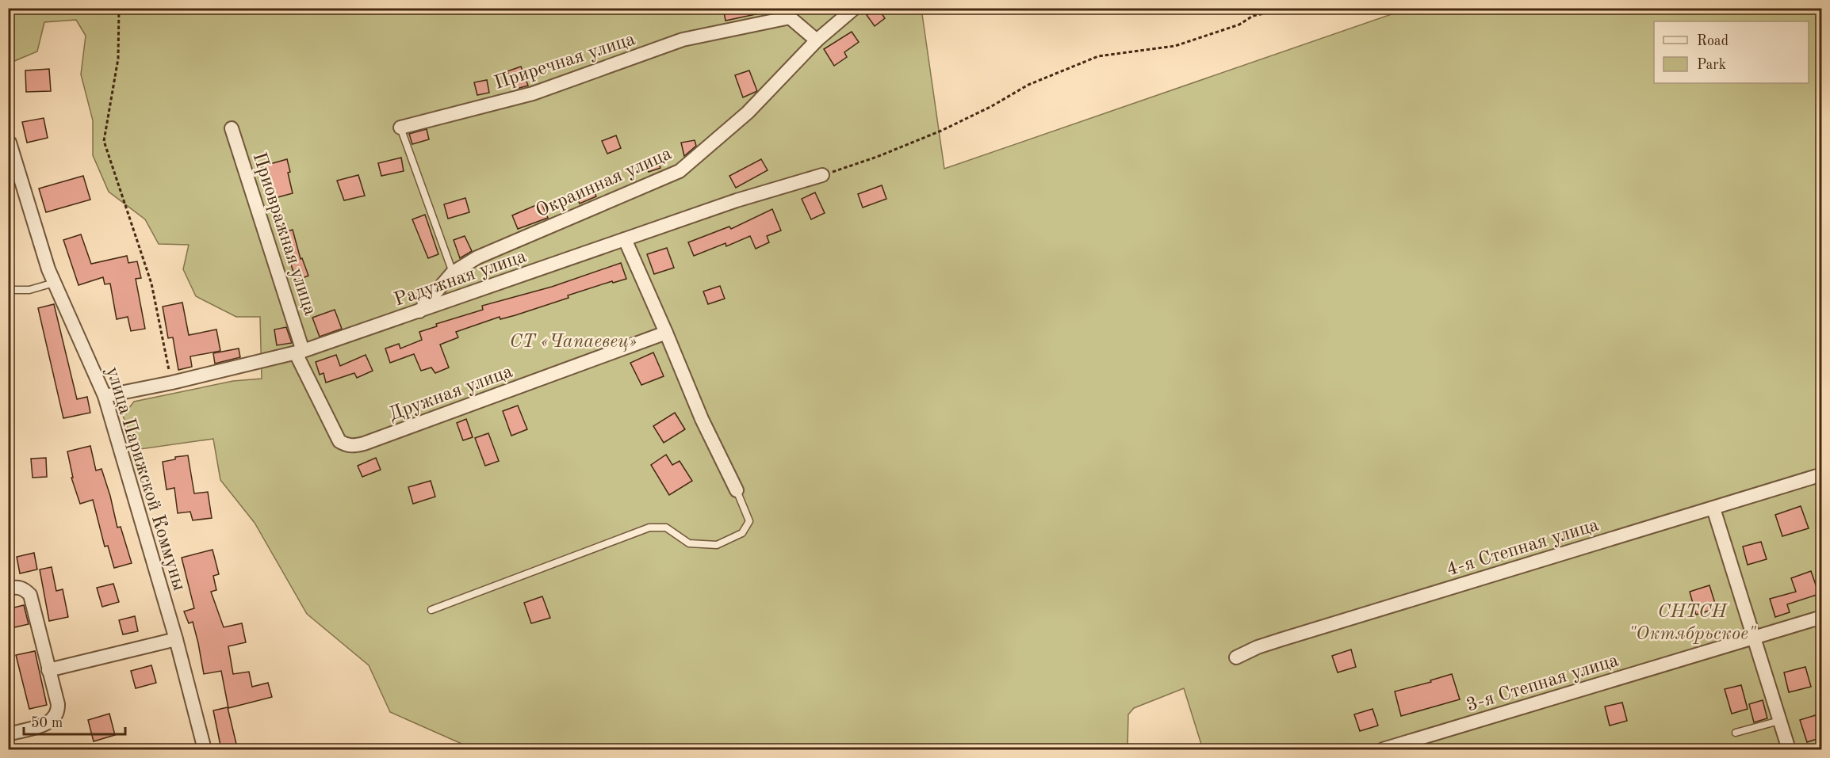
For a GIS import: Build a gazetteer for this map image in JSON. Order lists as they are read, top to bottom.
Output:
{
  "streets": {
    "street": [
      "Приречная улица",
      "Окраинная улица",
      "Приовражная улица",
      "Радужная улица",
      "Дружная улица",
      "улица Парижской Коммуны",
      "4-я Степная улица",
      "3-я Степная улица"
    ]
  },
  "crossings": [
    ["Приречная улица", "Окраинная улица"],
    ["Окраинная улица", "Радужная улица"],
    ["Приовражная улица", "Радужная улица"],
    ["Приовражная улица", "Дружная улица"],
    ["Радужная улица", "Дружная улица"],
    ["Радужная улица", "улица Парижской Коммуны"]
  ],
  "parks": ["СТ «Чапаевец»", "СНТСН \"Октябрьское\""],
  "legend": ["Road", "Park"],
  "scale_bar": "50 m"
}
